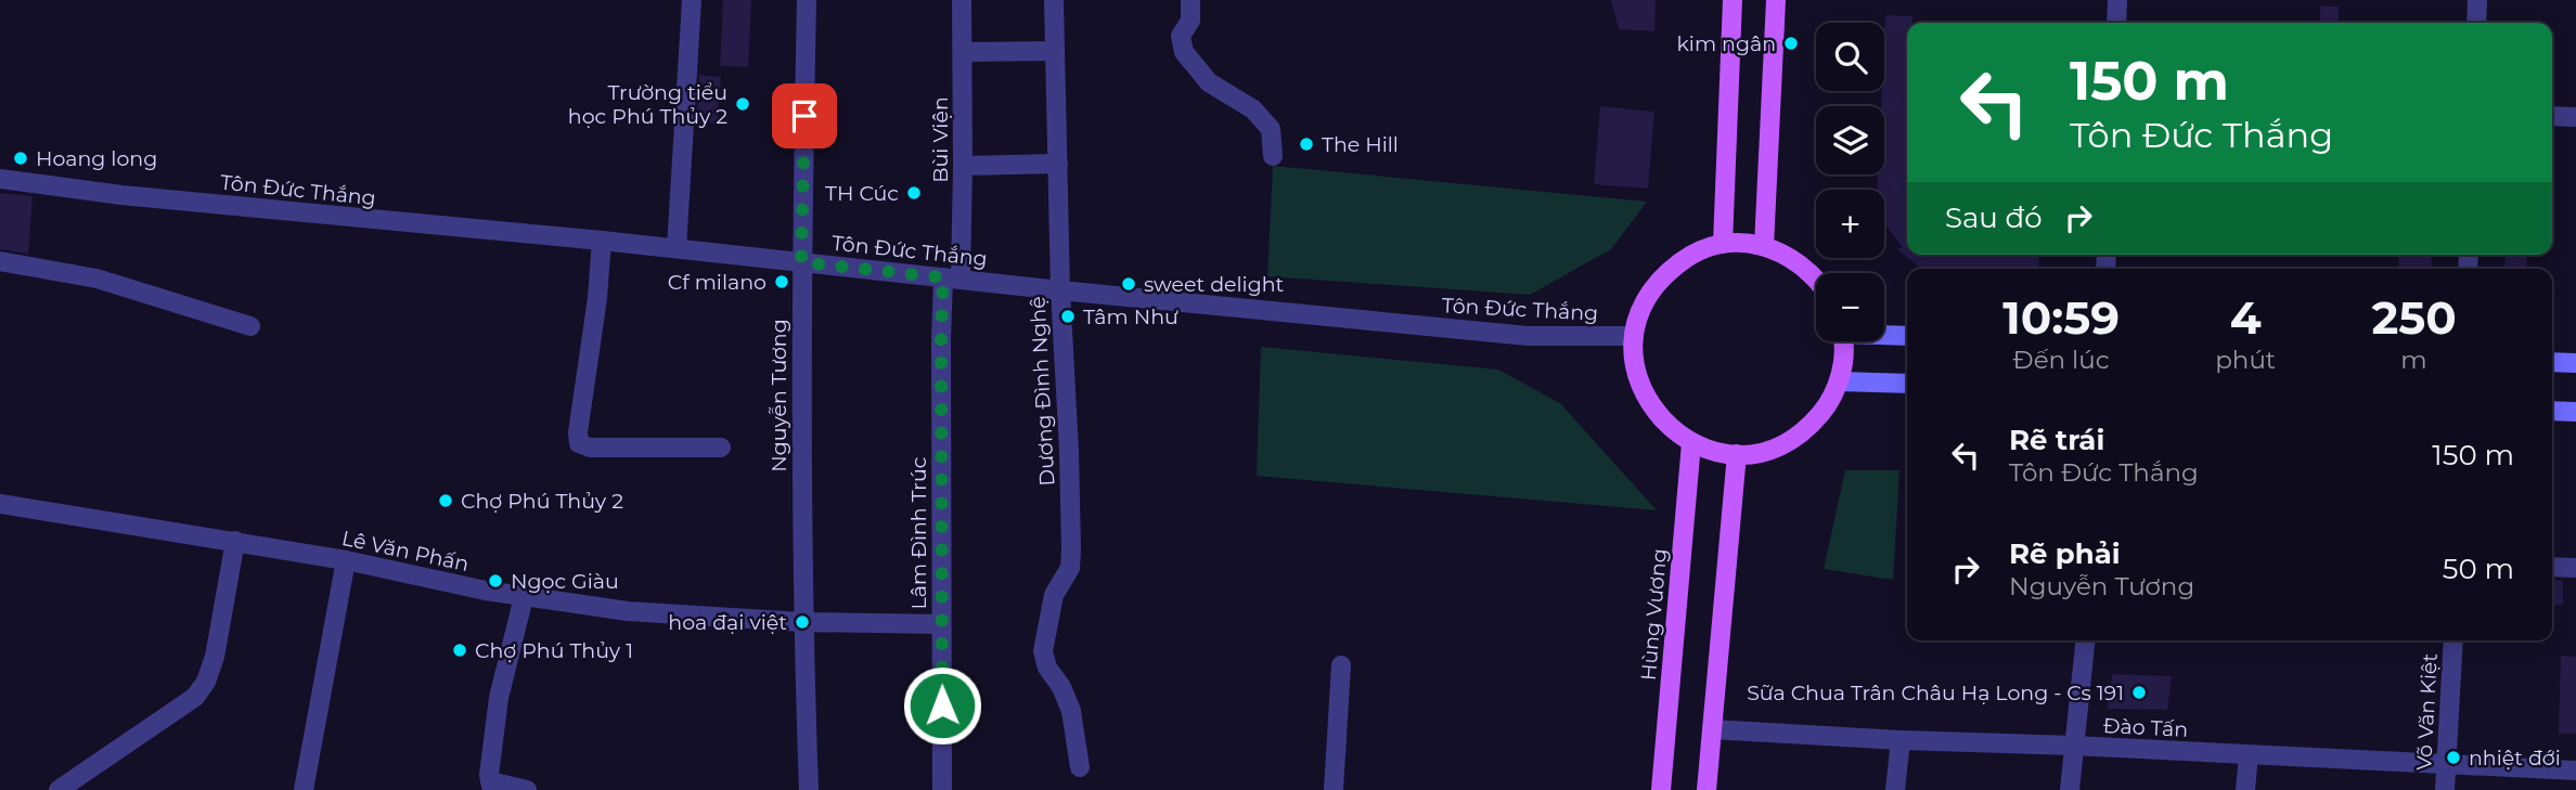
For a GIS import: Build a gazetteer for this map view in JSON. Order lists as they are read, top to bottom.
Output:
{
  "streets": {
    "main road": ["Hùng Vương"],
    "street": [
      "Bùi Viện",
      "Tôn Đức Thắng",
      "Dương Đình Nghệ",
      "Nguyễn Tương",
      "Lâm Đình Trúc",
      "Lê Văn Phấn",
      "Võ Văn Kiệt",
      "Đào Tấn"
    ]
  },
  "crossings": [
    ["Bùi Viện", "Tôn Đức Thắng"],
    ["Bùi Viện", "Lâm Đình Trúc"],
    ["Tôn Đức Thắng", "Dương Đình Nghệ"],
    ["Tôn Đức Thắng", "Nguyễn Tương"],
    ["Tôn Đức Thắng", "Lâm Đình Trúc"],
    ["Nguyễn Tương", "Lê Văn Phấn"],
    ["Lâm Đình Trúc", "Lê Văn Phấn"],
    ["Võ Văn Kiệt", "Đào Tấn"]
  ],
  "places": [
    "kim ngân",
    "Trường tiểu học Phú Thủy 2",
    "The Hill",
    "Hoang long",
    "TH Cúc",
    "Cf milano",
    "sweet delight",
    "Tâm Như",
    "Chợ Phú Thủy 2",
    "Ngọc Giàu",
    "hoa đại việt",
    "Chợ Phú Thủy 1",
    "Sữa Chua Trân Châu Hạ Long - Cs 191",
    "nhiệt đới"
  ],
  "page": {
    "map_buttons": ["+", "−"],
    "turn": ["150 m", "Tôn Đức Thắng"],
    "then": "Sau đó",
    "eta": [
      "10:59",
      "Đến lúc",
      "4",
      "phút",
      "250",
      "m"
    ],
    "list": [
      {
        "name": "Rẽ trái",
        "note": "Tôn Đức Thắng",
        "value": "150 m"
      },
      {
        "name": "Rẽ phải",
        "note": "Nguyễn Tương",
        "value": "50 m"
      }
    ]
  }
}
